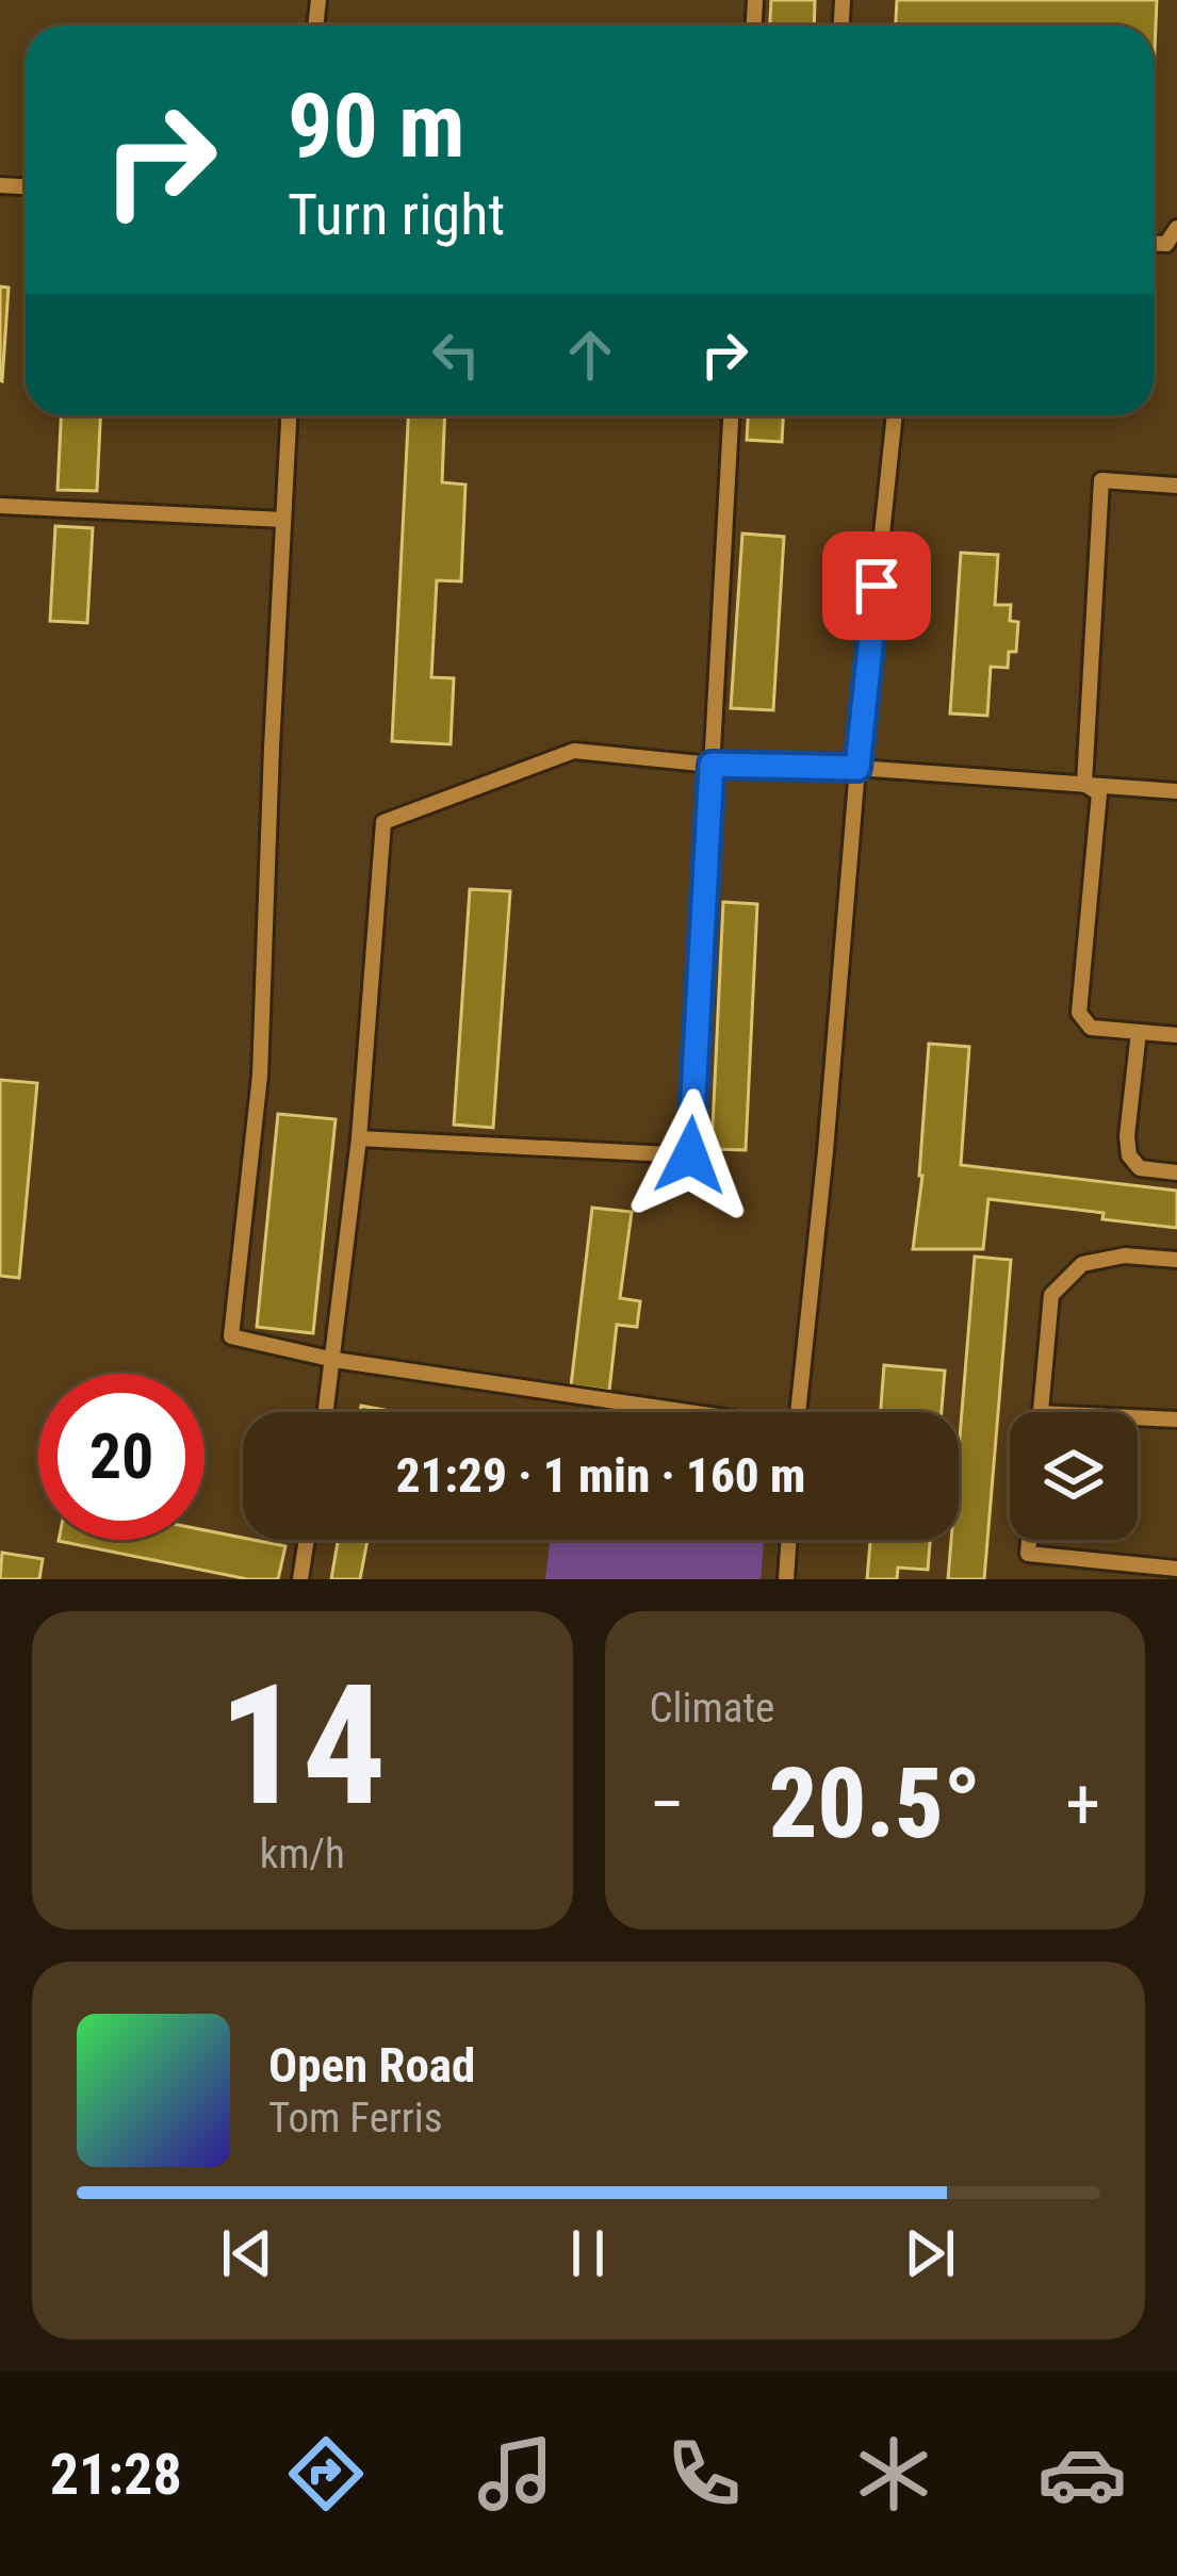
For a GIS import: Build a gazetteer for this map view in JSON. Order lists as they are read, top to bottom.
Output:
{
  "page": {
    "turn": ["90 m", "Turn right"],
    "limit": "20",
    "trip": "21:29 · 1 min · 160 m",
    "tile": [
      ["14", "km/h"],
      "Climate"
    ],
    "heat": ["−", "20.5°", "+"],
    "song": ["Open Road", "Tom Ferris"],
    "tabs": "21:28"
  }
}
